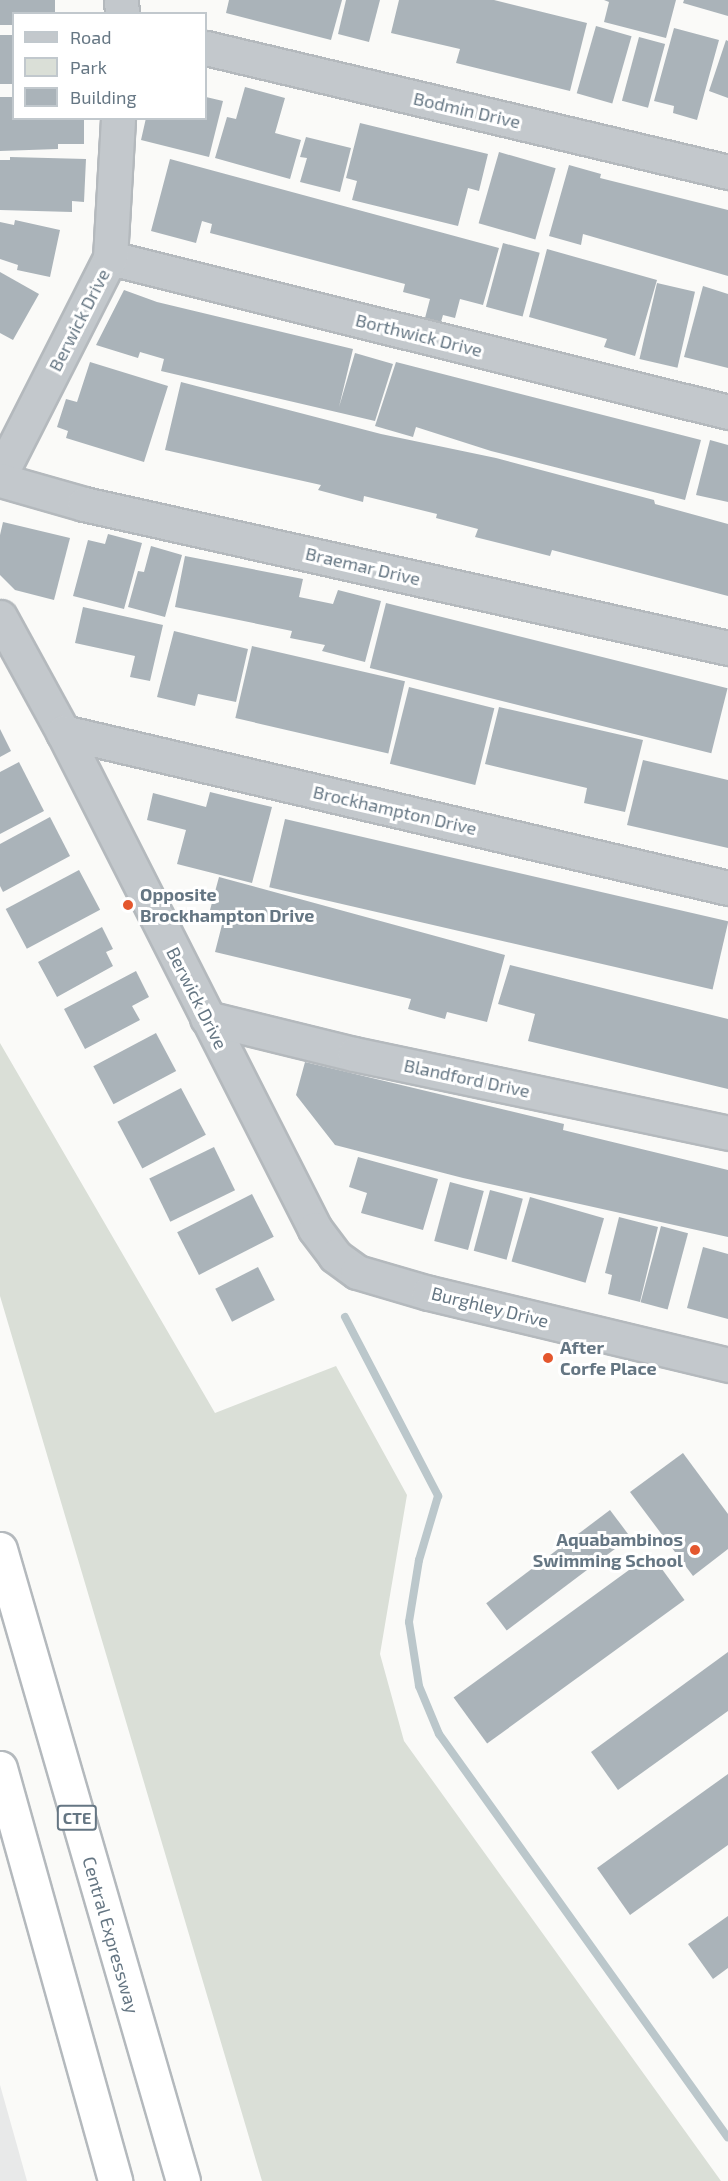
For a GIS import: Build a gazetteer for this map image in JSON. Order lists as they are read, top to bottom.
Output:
{
  "streets": {
    "highway": ["CTE", "Central Expressway"],
    "street": [
      "Bodmin Drive",
      "Berwick Drive",
      "Borthwick Drive",
      "Braemar Drive",
      "Brockhampton Drive",
      "Blandford Drive",
      "Burghley Drive"
    ]
  },
  "crossings": [
    ["Berwick Drive", "Borthwick Drive"],
    ["Berwick Drive", "Brockhampton Drive"],
    ["Berwick Drive", "Blandford Drive"],
    ["Berwick Drive", "Burghley Drive"]
  ],
  "places": ["Opposite Brockhampton Drive", "After Corfe Place", "Aquabambinos Swimming School"],
  "legend": ["Road", "Park", "Building"]
}
